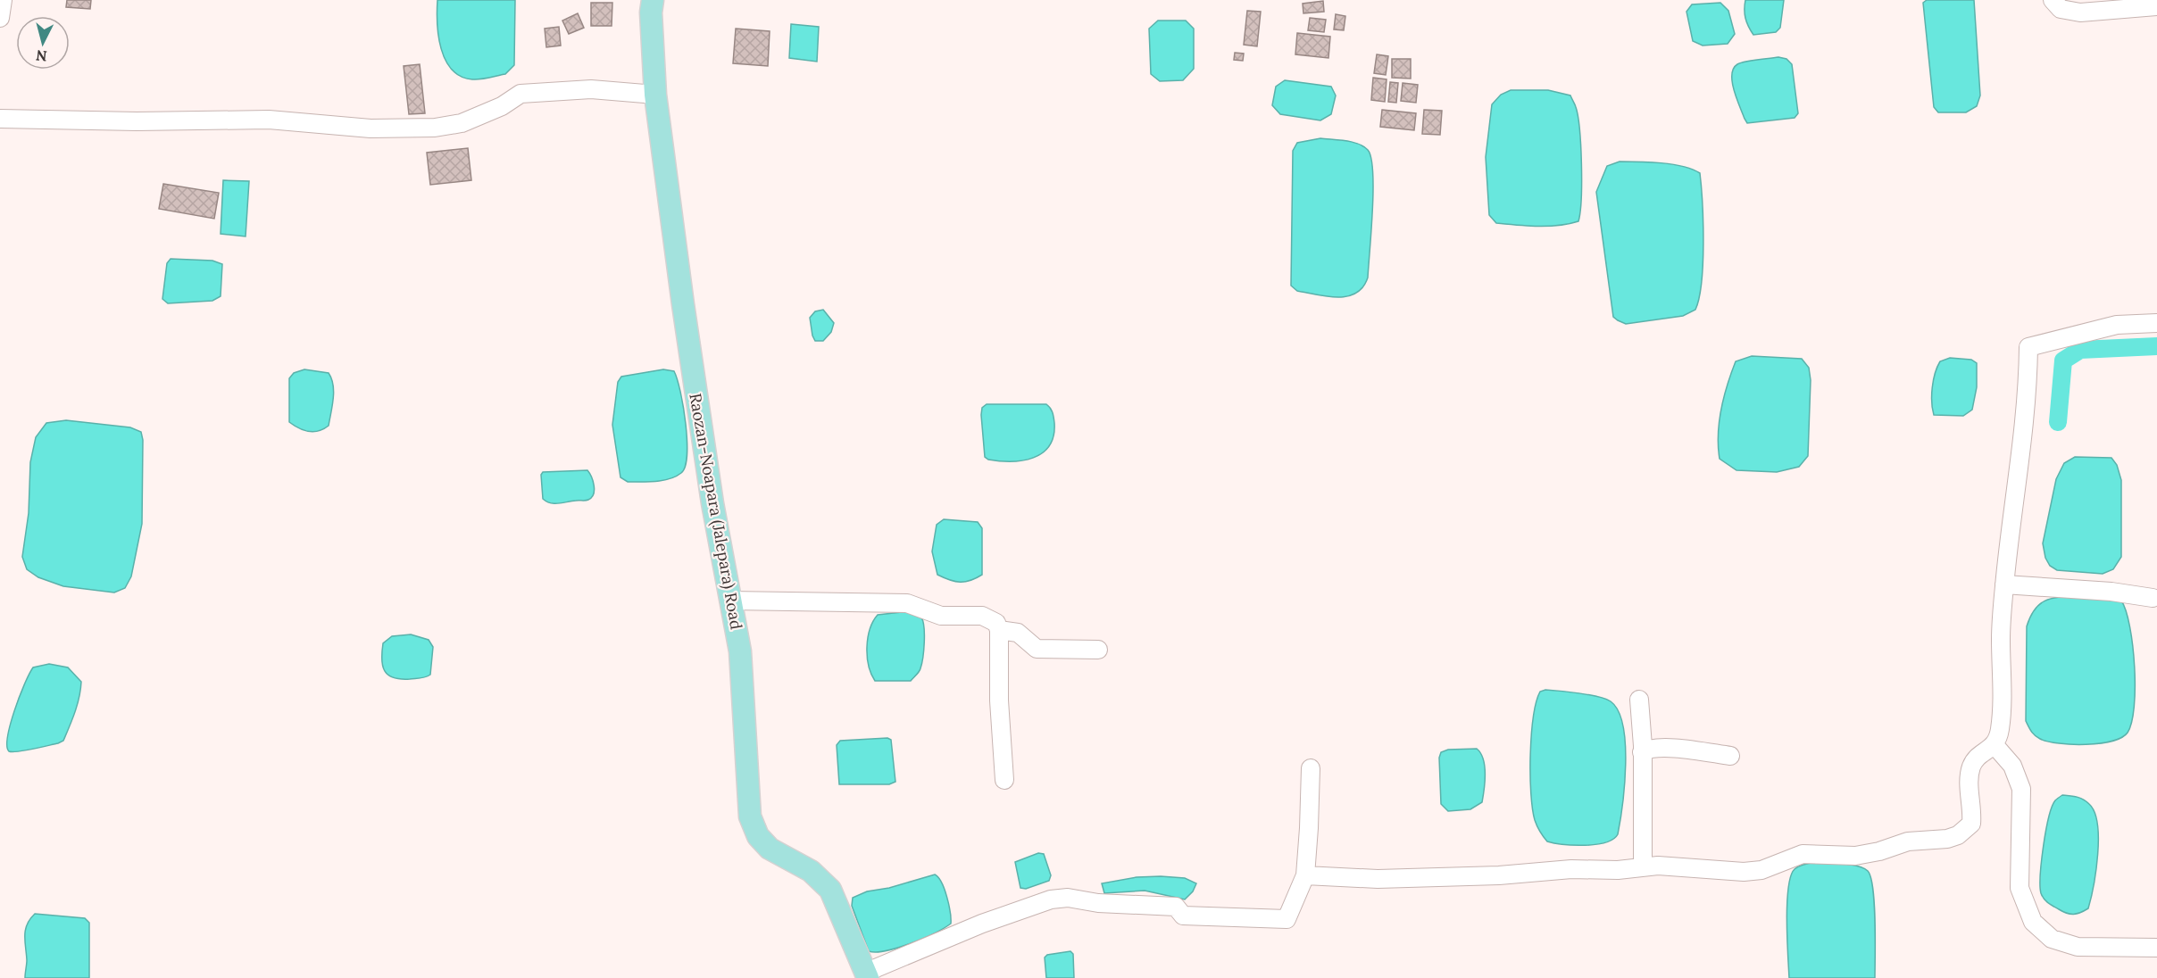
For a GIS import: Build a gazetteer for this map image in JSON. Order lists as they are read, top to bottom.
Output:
{
  "streets": {
    "main road": ["Raozan-Noapara (Jalepara) Road"]
  },
  "north": "bottom"
}
